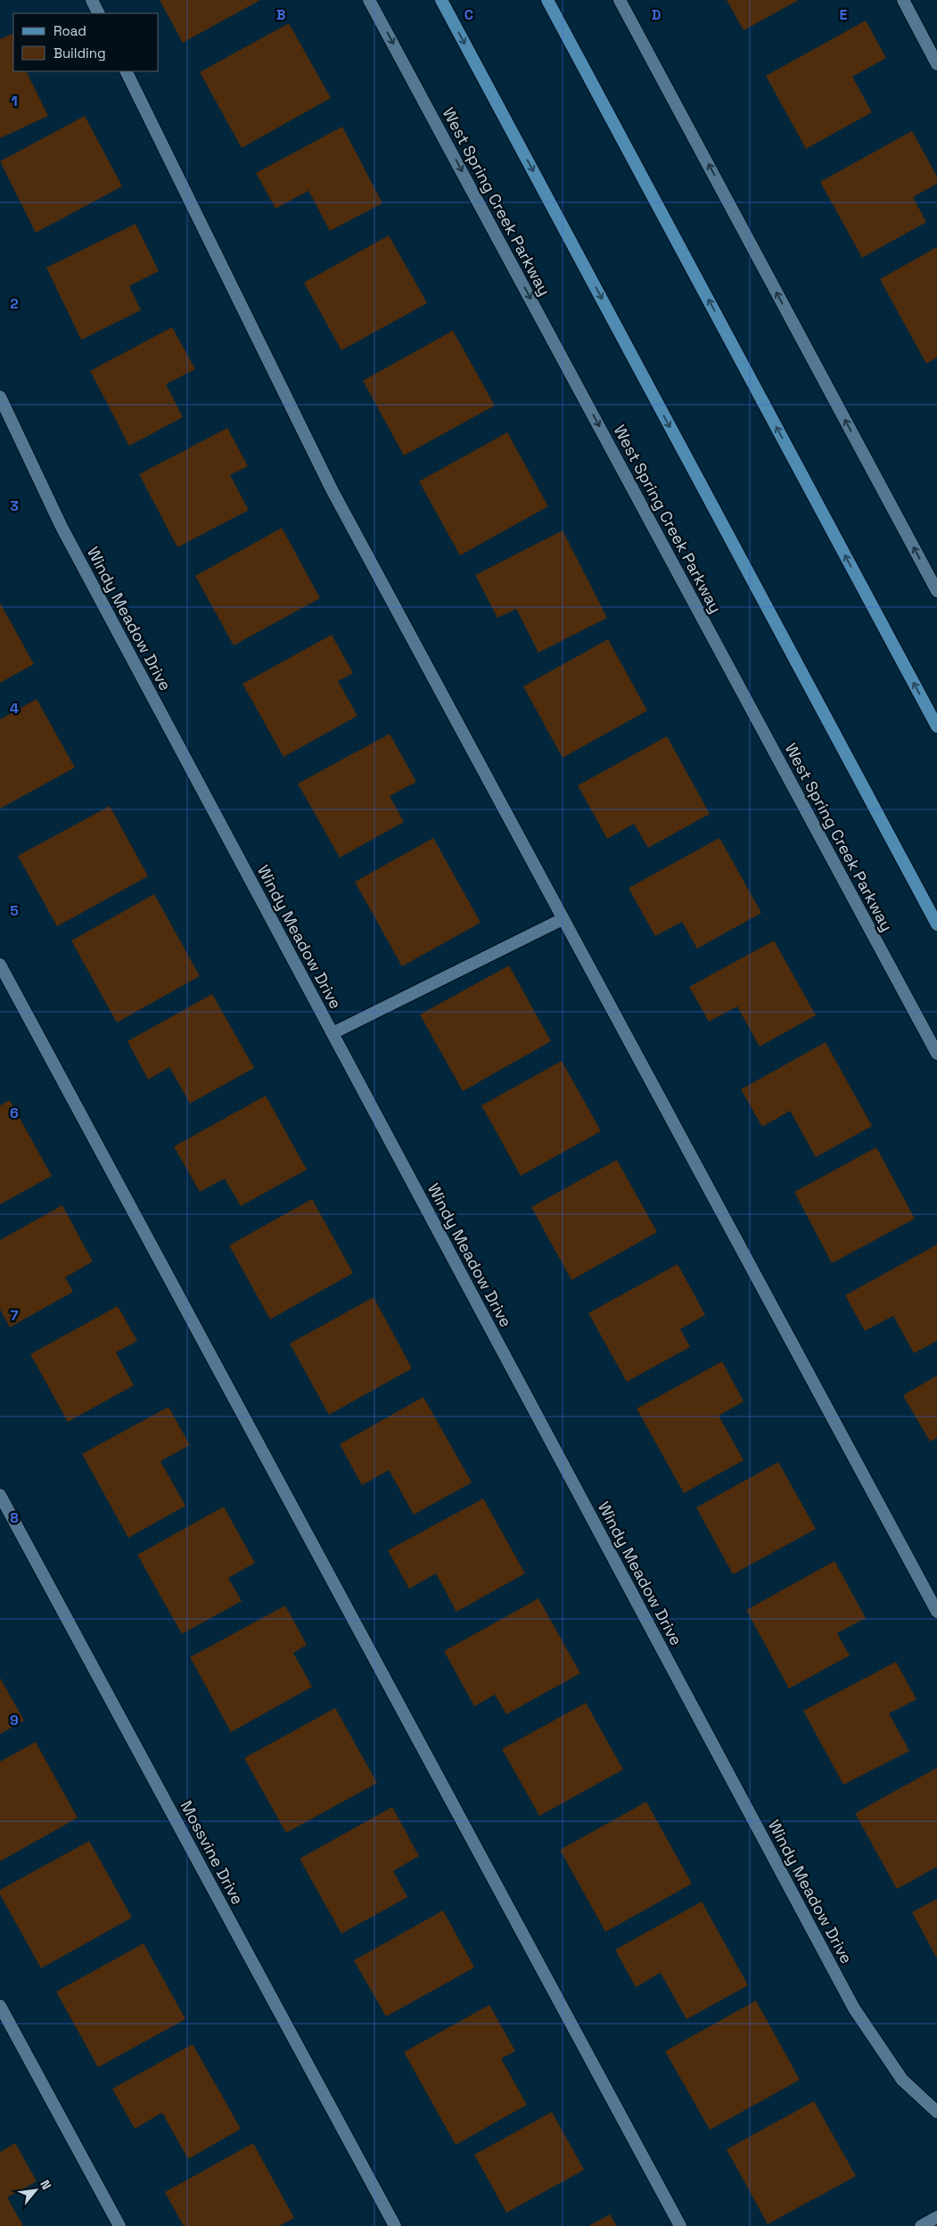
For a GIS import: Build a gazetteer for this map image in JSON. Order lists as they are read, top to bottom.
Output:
{
  "streets": {
    "street": ["West Spring Creek Parkway", "Windy Meadow Drive", "Mossvine Drive"]
  },
  "one_way": ["West Spring Creek Parkway"],
  "legend": ["Road", "Building"],
  "north": "top right",
  "grid": {
    "columns": [
      "B",
      "C",
      "D",
      "E"
    ],
    "rows": [
      "1",
      "2",
      "3",
      "4",
      "5",
      "6",
      "7",
      "8",
      "9"
    ]
  }
}
